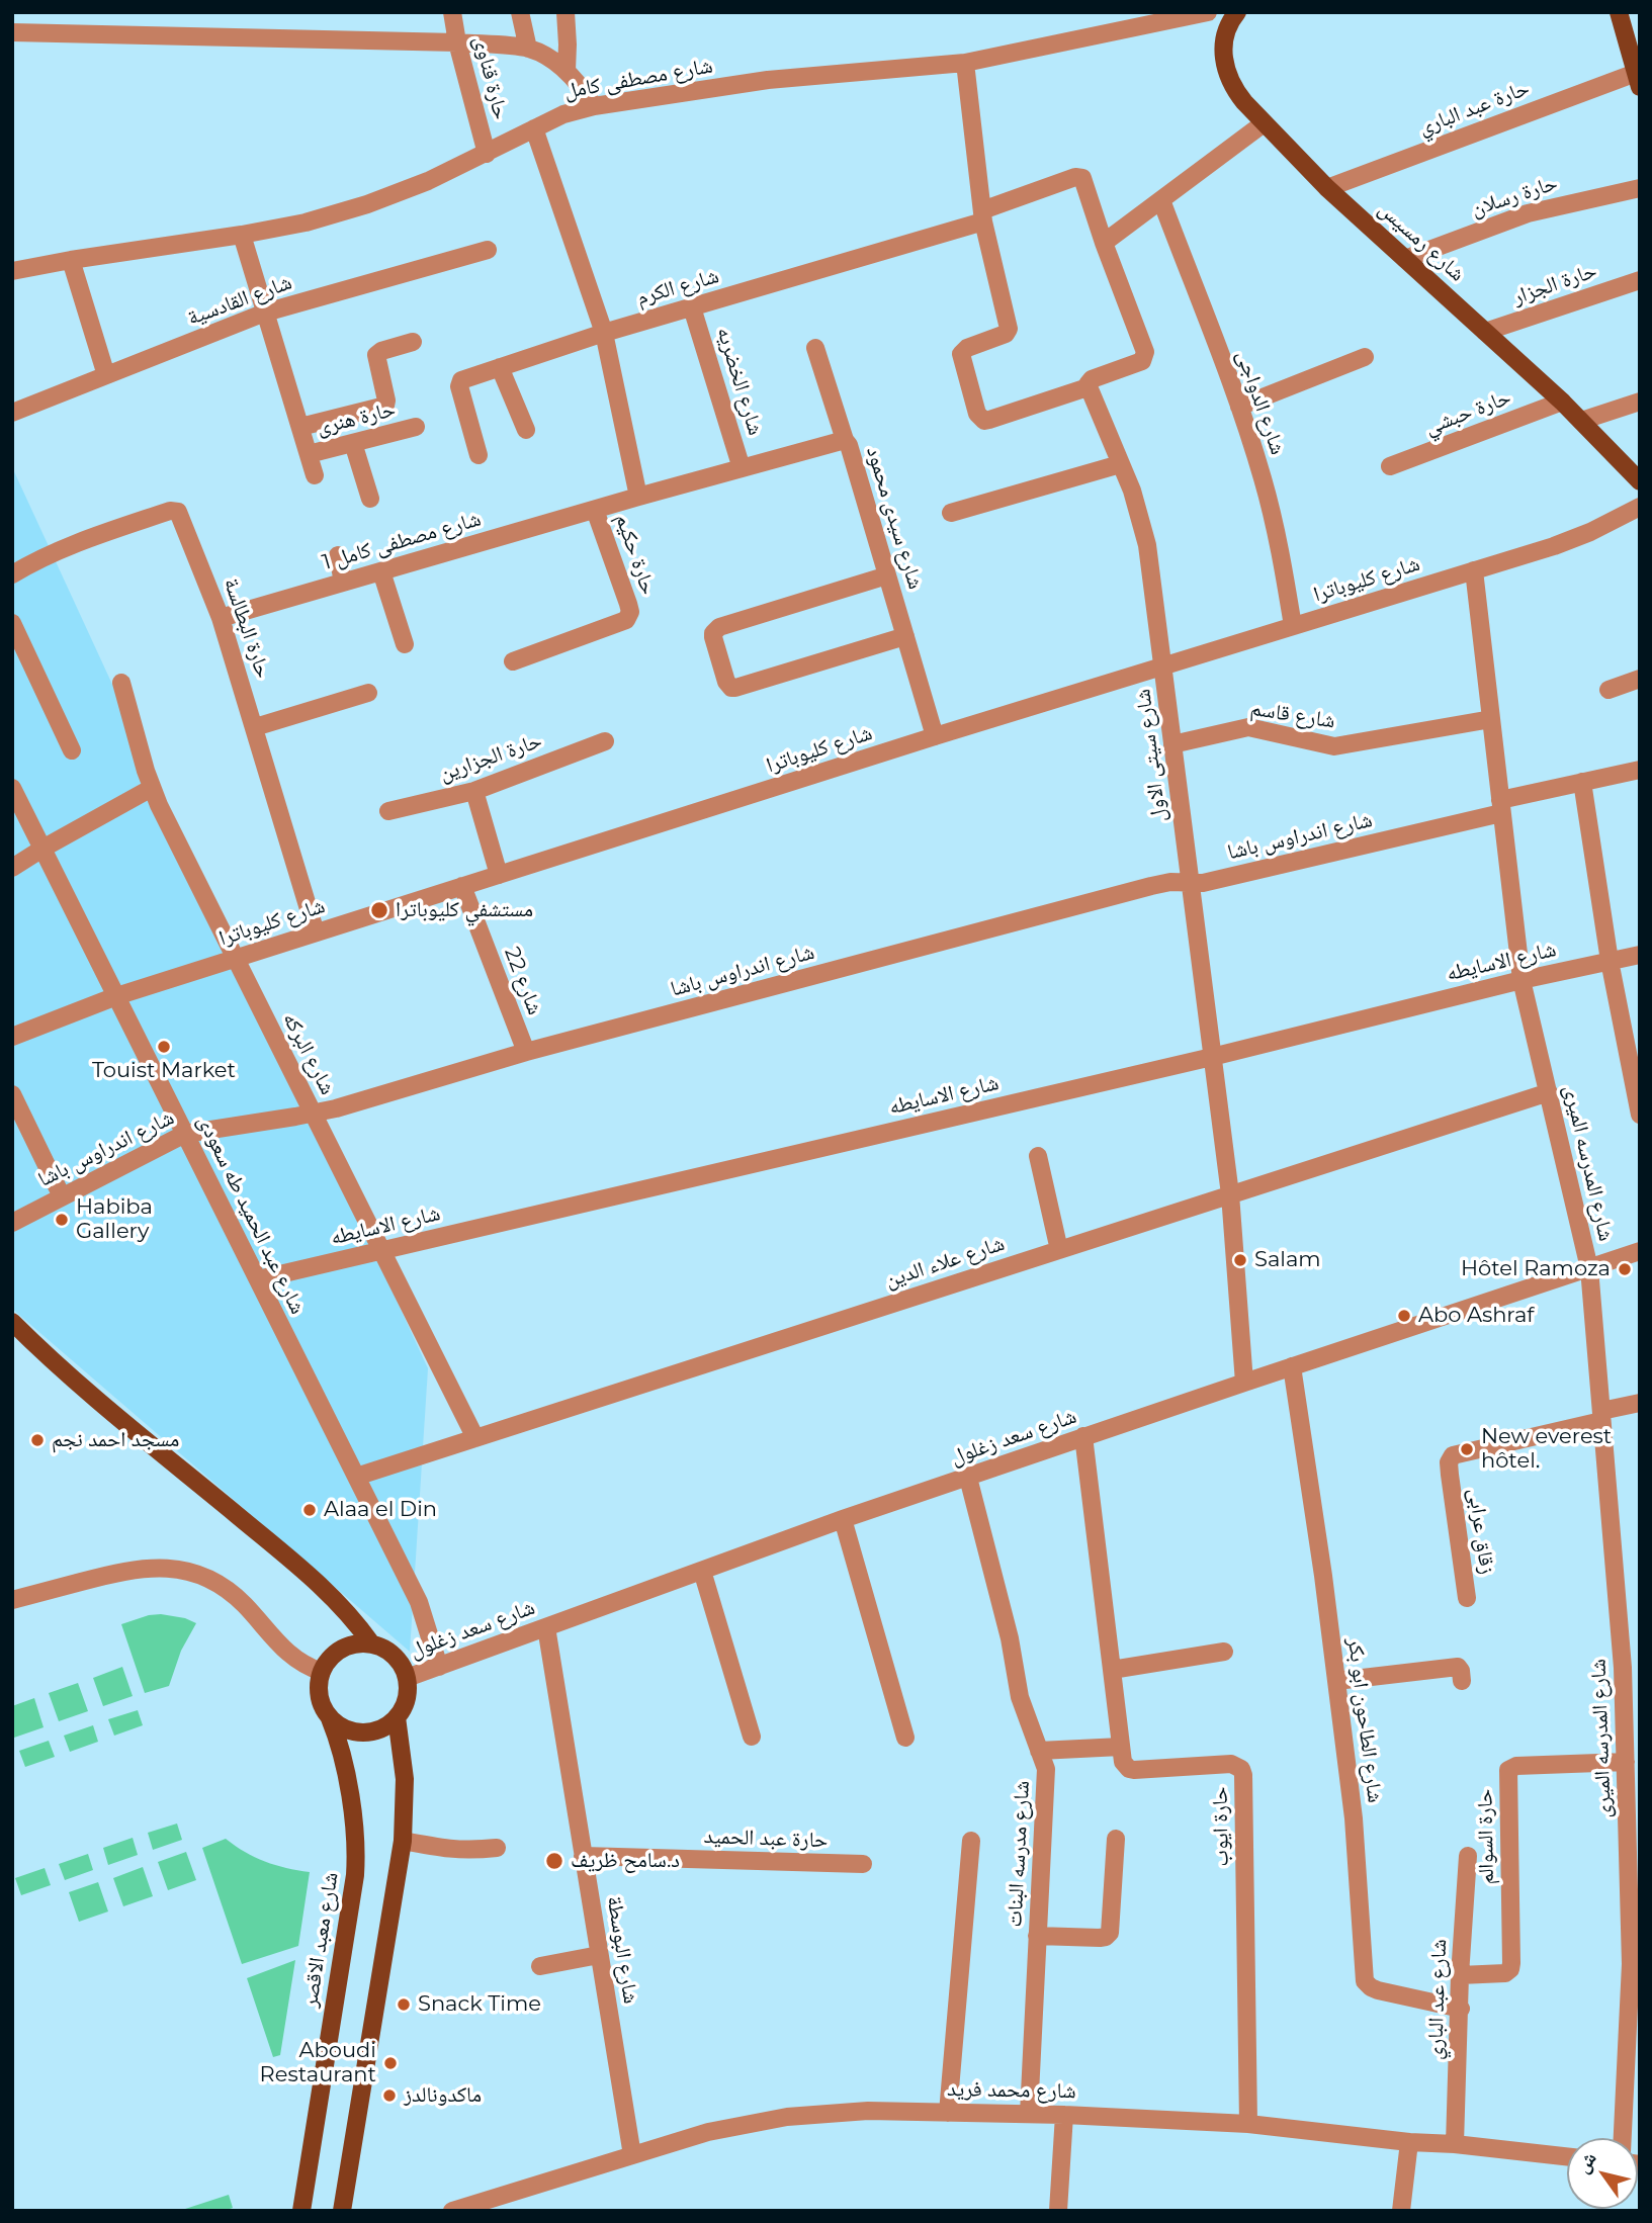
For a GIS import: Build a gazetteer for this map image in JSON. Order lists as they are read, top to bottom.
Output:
{
  "streets": {
    "main road": ["شارع رمسيس", "شارع معبد الاقصر"],
    "street": [
      "حارة قناوى",
      "شارع مصطفى كامل",
      "حارة عبد الباري",
      "حارة رسلان",
      "حارة الجزار",
      "شارع الكرم",
      "شارع القادسية",
      "شارع الخضريه",
      "شارع الدواجى",
      "حارة حبشي",
      "حارة هنرى",
      "شارع سيدى محمود",
      "شارع مصطفى كامل 1",
      "حارة حكيم",
      "شارع كليوباترا",
      "حارة البطالسة",
      "شارع قاسم",
      "شارع سيتى الاول",
      "حارة الجزارين",
      "شارع اندراوس باشا",
      "شارع الاسايطه",
      "شارع 22",
      "شارع البركه",
      "شارع المدرسه الميرى",
      "شارع عبد الحميد طه سعودى",
      "شارع علاء الدين",
      "شارع سعد زغلول",
      "زقاق عرابى",
      "شارع الطاحون ابو بكر",
      "حارة ايوب",
      "حارة السوالم",
      "حارة عبد الحميد",
      "شارع مدرسه البنات",
      "شارع البوسطة",
      "شارع عبد الباري",
      "شارع محمد فريد"
    ]
  },
  "crossings": [
    ["حارة قناوى", "شارع مصطفى كامل"],
    ["حارة عبد الباري", "شارع رمسيس"],
    ["حارة رسلان", "شارع رمسيس"],
    ["شارع رمسيس", "حارة الجزار"],
    ["شارع رمسيس", "حارة حبشي"],
    ["شارع الكرم", "شارع الخضريه"],
    ["شارع الخضريه", "شارع سيدى محمود"],
    ["شارع الدواجى", "شارع كليوباترا"],
    ["شارع سيدى محمود", "شارع مصطفى كامل 1"],
    ["شارع سيدى محمود", "حارة حكيم"],
    ["شارع سيدى محمود", "شارع كليوباترا"],
    ["شارع مصطفى كامل 1", "حارة حكيم"],
    ["شارع مصطفى كامل 1", "حارة البطالسة"],
    ["شارع كليوباترا", "حارة البطالسة"],
    ["شارع كليوباترا", "شارع سيتى الاول"],
    ["شارع كليوباترا", "شارع 22"],
    ["شارع كليوباترا", "شارع البركه"],
    ["شارع كليوباترا", "شارع المدرسه الميرى"],
    ["شارع كليوباترا", "شارع عبد الحميد طه سعودى"],
    ["شارع قاسم", "شارع سيتى الاول"],
    ["شارع قاسم", "شارع المدرسه الميرى"],
    ["شارع سيتى الاول", "شارع اندراوس باشا"],
    ["شارع سيتى الاول", "شارع الاسايطه"],
    ["شارع سيتى الاول", "شارع علاء الدين"],
    ["شارع سيتى الاول", "شارع سعد زغلول"],
    ["شارع اندراوس باشا", "شارع 22"],
    ["شارع اندراوس باشا", "شارع البركه"],
    ["شارع اندراوس باشا", "شارع المدرسه الميرى"],
    ["شارع اندراوس باشا", "شارع عبد الحميد طه سعودى"],
    ["شارع الاسايطه", "شارع البركه"],
    ["شارع الاسايطه", "شارع المدرسه الميرى"],
    ["شارع الاسايطه", "شارع عبد الحميد طه سعودى"],
    ["شارع البركه", "شارع علاء الدين"],
    ["شارع المدرسه الميرى", "شارع علاء الدين"],
    ["شارع المدرسه الميرى", "شارع سعد زغلول"],
    ["شارع المدرسه الميرى", "زقاق عرابى"],
    ["شارع المدرسه الميرى", "حارة السوالم"],
    ["شارع عبد الحميد طه سعودى", "شارع علاء الدين"],
    ["شارع عبد الحميد طه سعودى", "شارع سعد زغلول"],
    ["شارع سعد زغلول", "شارع الطاحون ابو بكر"],
    ["شارع سعد زغلول", "شارع مدرسه البنات"],
    ["شارع سعد زغلول", "شارع معبد الاقصر"],
    ["شارع سعد زغلول", "شارع البوسطة"],
    ["شارع الطاحون ابو بكر", "شارع عبد الباري"],
    ["حارة ايوب", "شارع محمد فريد"],
    ["حارة السوالم", "شارع عبد الباري"],
    ["حارة عبد الحميد", "شارع البوسطة"],
    ["شارع مدرسه البنات", "شارع محمد فريد"],
    ["شارع البوسطة", "شارع محمد فريد"],
    ["شارع عبد الباري", "شارع محمد فريد"]
  ],
  "places": [
    "مستشفي كليوباترا",
    "Touist Market",
    "Habiba Gallery",
    "Salam",
    "Hôtel Ramoza",
    "Abo Ashraf",
    "مسجد احمد نجم",
    "New everest hôtel.",
    "Alaa el Din",
    "د.سامح ظريف",
    "Snack Time",
    "Aboudi Restaurant",
    "ماكدونالدز"
  ],
  "north": "top left"
}
